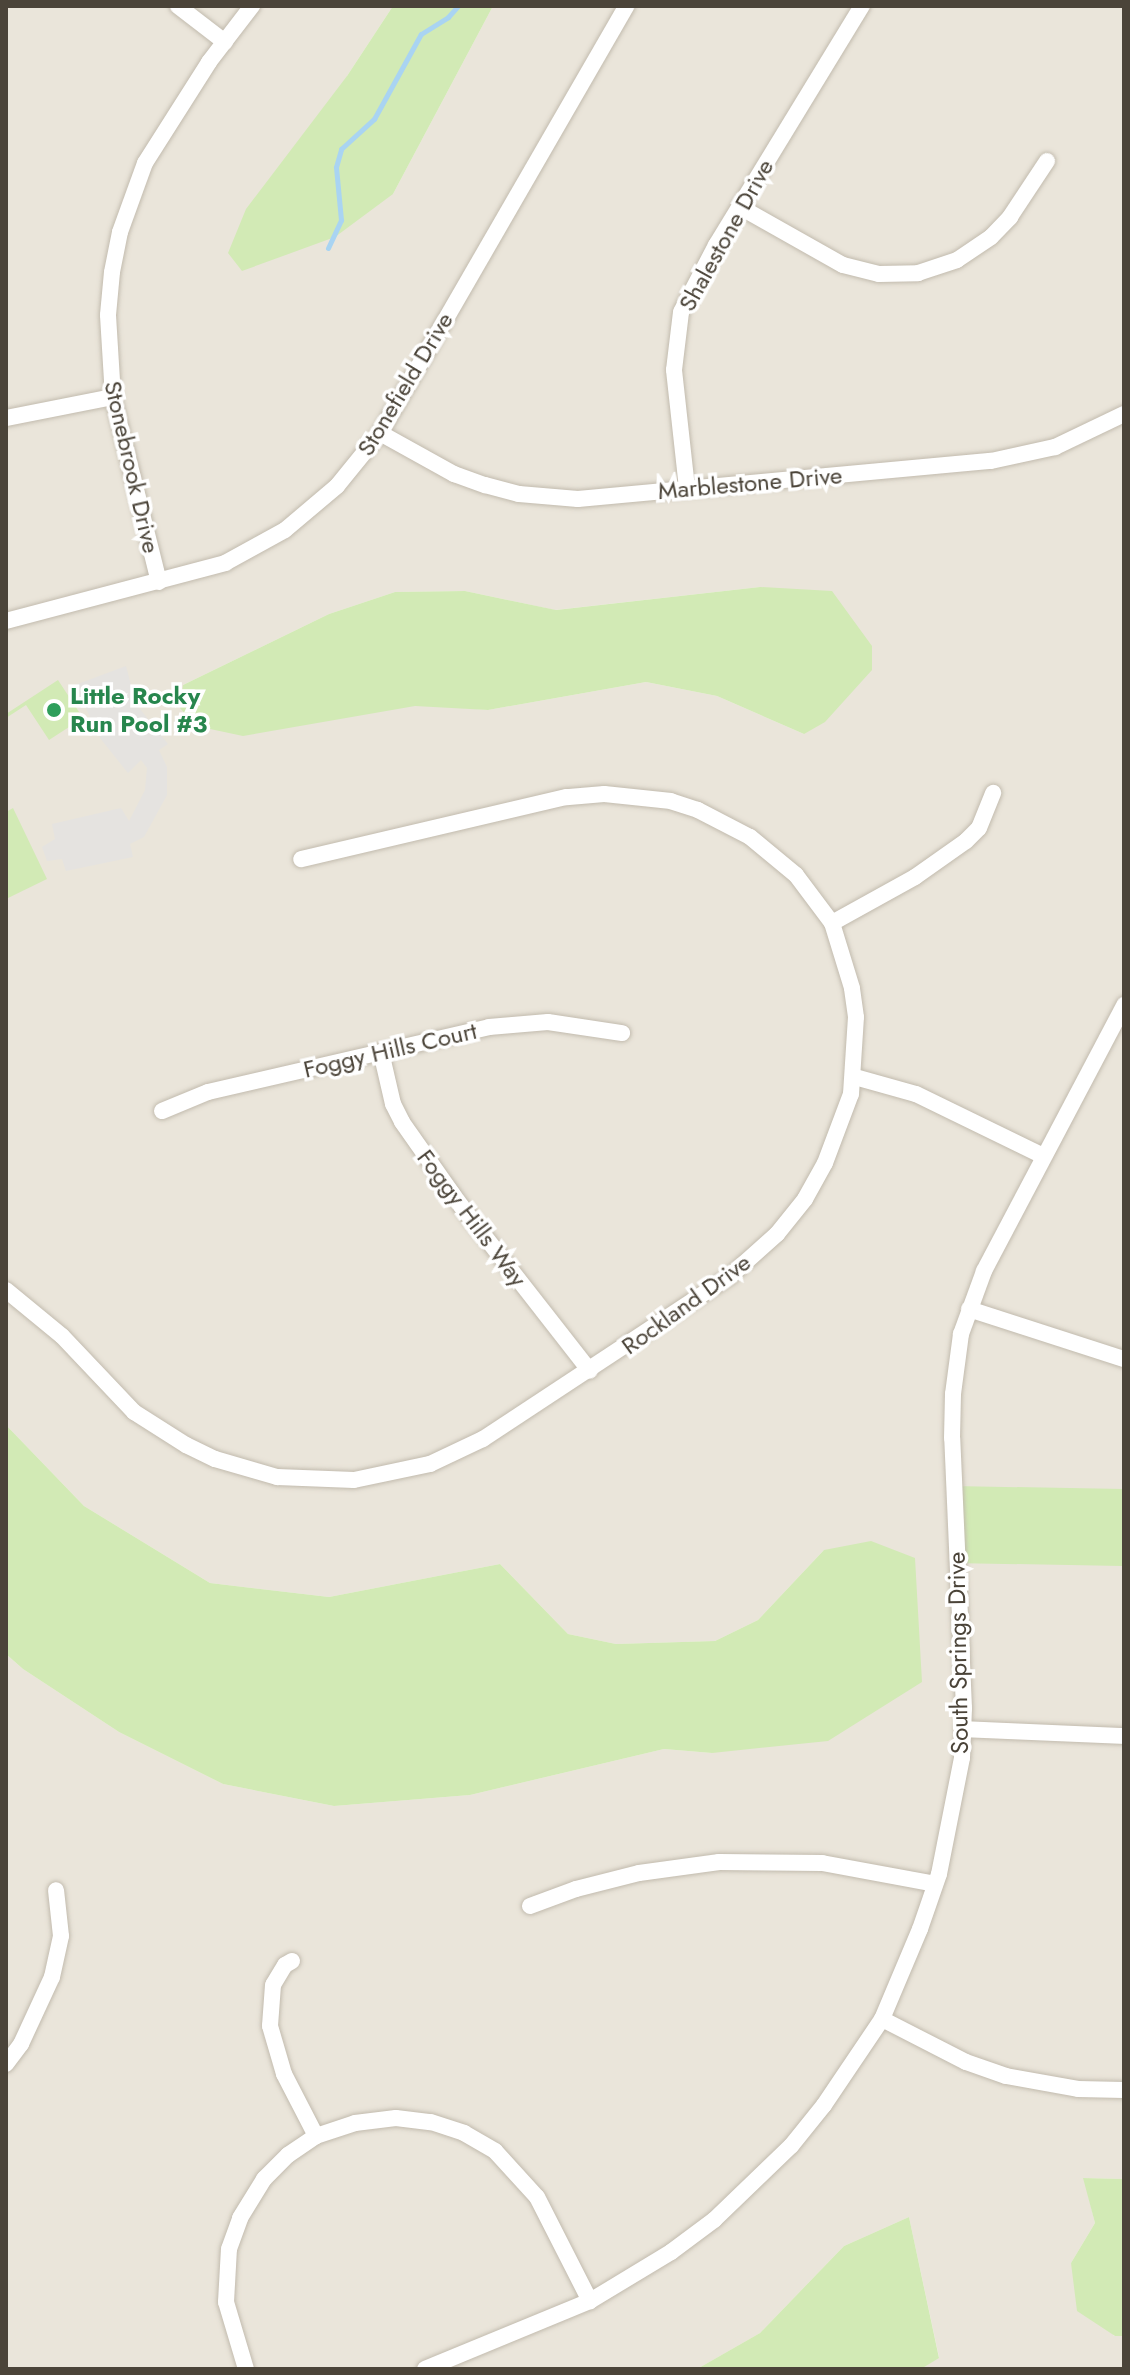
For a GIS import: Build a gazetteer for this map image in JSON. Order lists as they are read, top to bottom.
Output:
{
  "streets": {
    "street": [
      "Shalestone Drive",
      "Stonefield Drive",
      "Stonebrook Drive",
      "Marblestone Drive",
      "Foggy Hills Court",
      "Foggy Hills Way",
      "Rockland Drive",
      "South Springs Drive"
    ]
  },
  "crossings": [
    ["Shalestone Drive", "Marblestone Drive"],
    ["Stonefield Drive", "Stonebrook Drive"],
    ["Stonefield Drive", "Marblestone Drive"],
    ["Foggy Hills Court", "Foggy Hills Way"],
    ["Foggy Hills Way", "Rockland Drive"]
  ],
  "places": ["Little Rocky Run Pool #3"]
}
